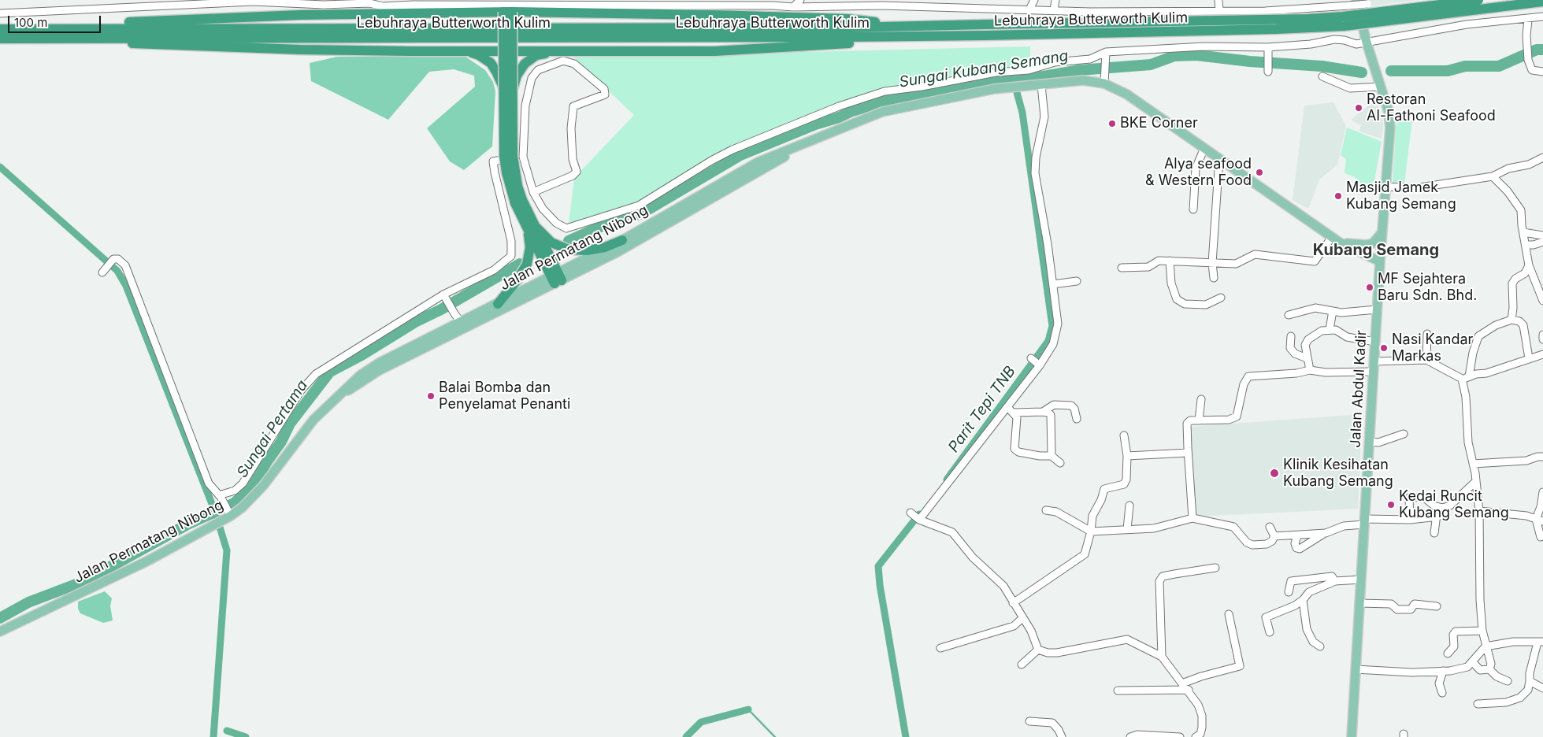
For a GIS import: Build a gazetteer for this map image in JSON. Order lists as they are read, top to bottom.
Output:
{
  "streets": {
    "highway": ["Lebuhraya Butterworth Kulim"],
    "main road": ["Jalan Permatang Nibong", "Jalan Abdul Kadir"]
  },
  "crossings": [
    ["Jalan Permatang Nibong", "Jalan Abdul Kadir"]
  ],
  "districts": ["Kubang Semang"],
  "water": ["Sungai Kubang Semang", "Parit Tepi TNB", "Sungai Pertama"],
  "places": [
    "Restoran Al-Fathoni Seafood",
    "BKE Corner",
    "Alya seafood & Western Food",
    "Masjid Jamek Kubang Semang",
    "MF Sejahtera Baru Sdn. Bhd.",
    "Nasi Kandar Markas",
    "Balai Bomba dan Penyelamat Penanti",
    "Klinik Kesihatan Kubang Semang",
    "Kedai Runcit Kubang Semang"
  ],
  "scale_bar": "100 m"
}
